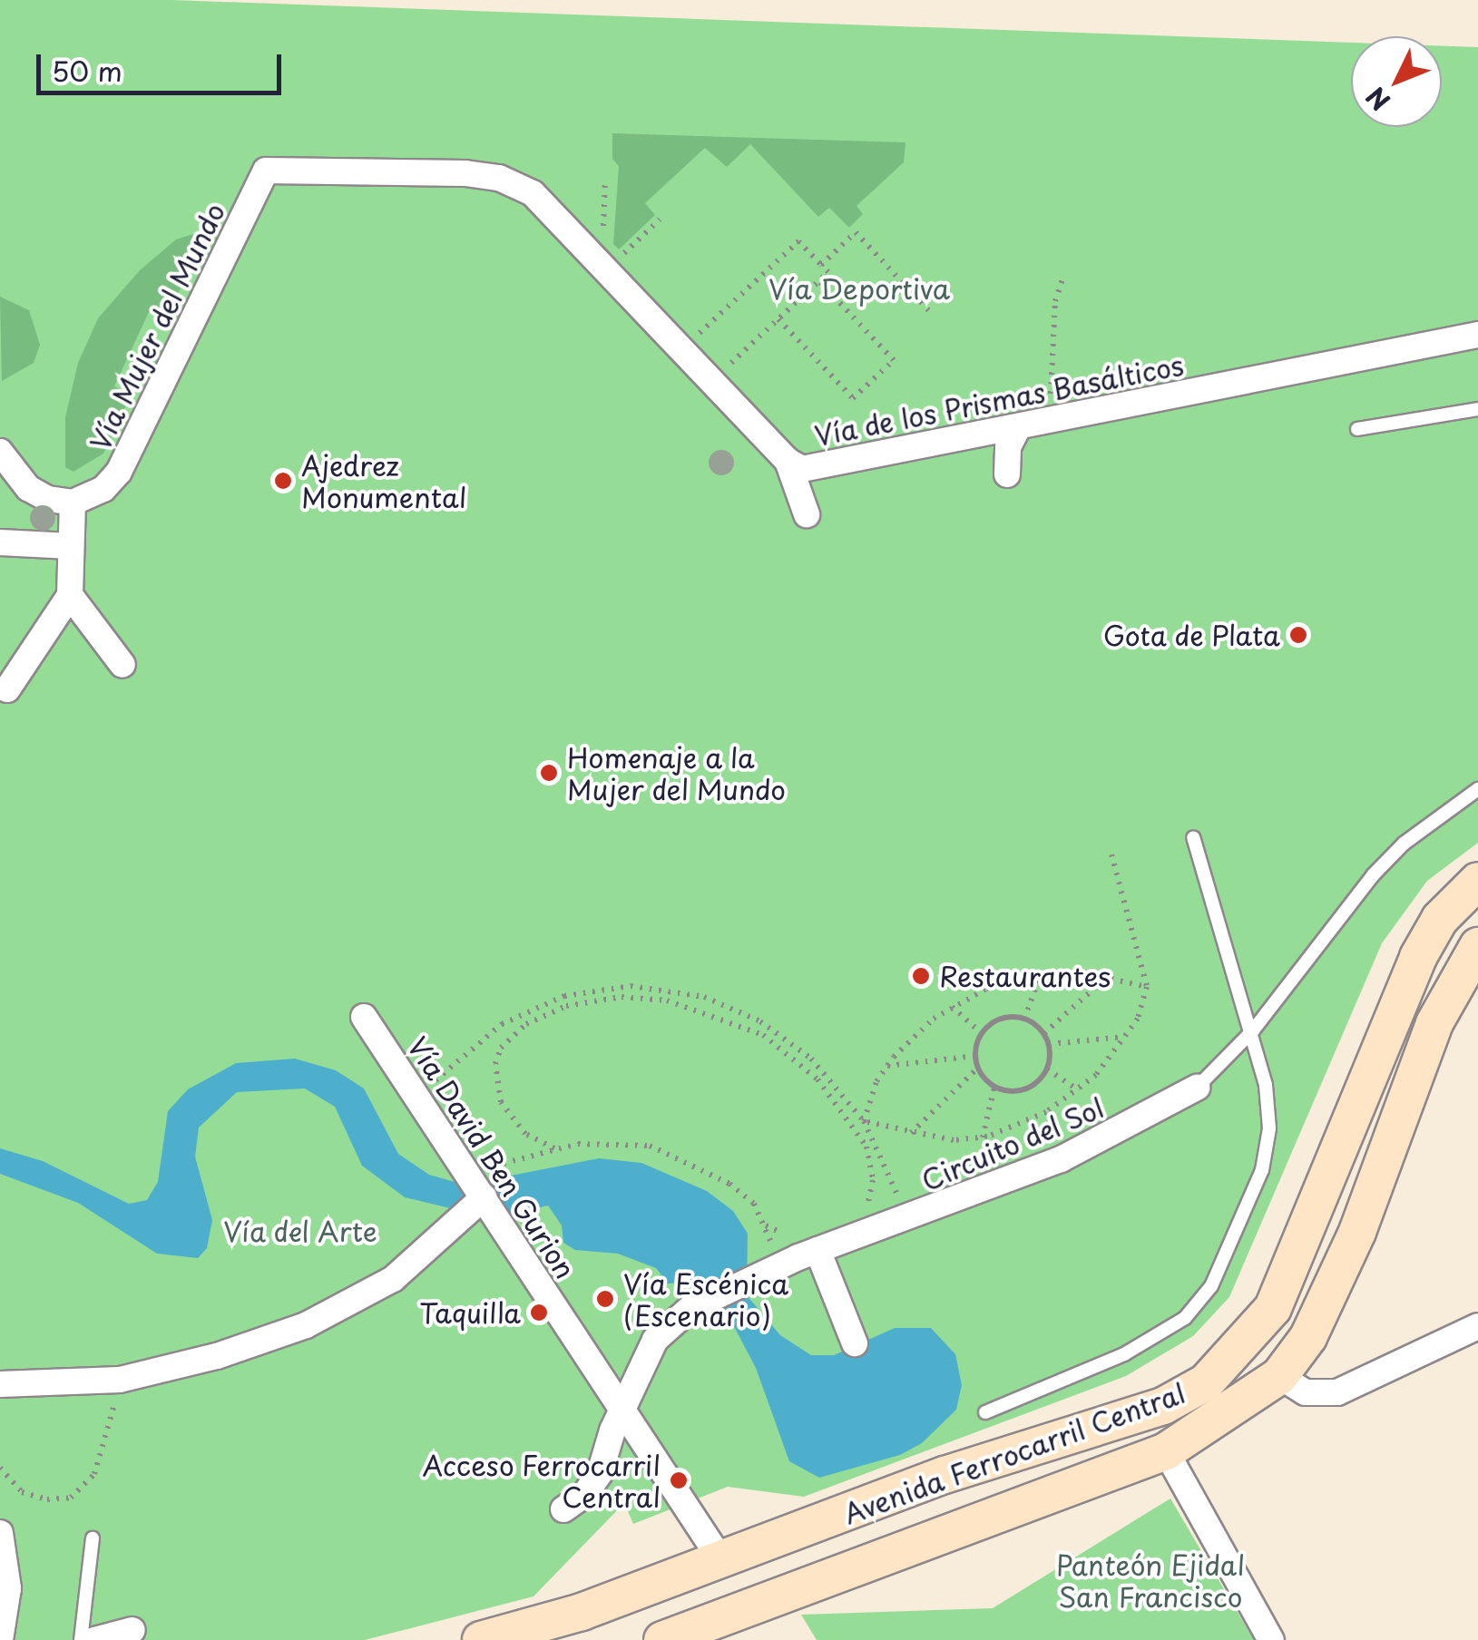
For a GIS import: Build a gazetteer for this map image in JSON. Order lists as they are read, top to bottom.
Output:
{
  "streets": {
    "street": [
      "Vía Mujer del Mundo",
      "Vía de los Prismas Basálticos",
      "Circuito del Sol",
      "Vía David Ben Gurion",
      "Avenida Ferrocarril Central"
    ]
  },
  "crossings": [
    ["Vía Mujer del Mundo", "Vía de los Prismas Basálticos"],
    ["Circuito del Sol", "Vía David Ben Gurion"],
    ["Vía David Ben Gurion", "Avenida Ferrocarril Central"]
  ],
  "parks": ["Vía Deportiva", "Vía del Arte", "Panteón Ejidal San Francisco"],
  "places": [
    "Ajedrez Monumental",
    "Gota de Plata",
    "Homenaje a la Mujer del Mundo",
    "Restaurantes",
    "Vía Escénica (Escenario)",
    "Taquilla",
    "Acceso Ferrocarril Central"
  ],
  "scale_bar": "50 m",
  "north": "bottom left"
}
